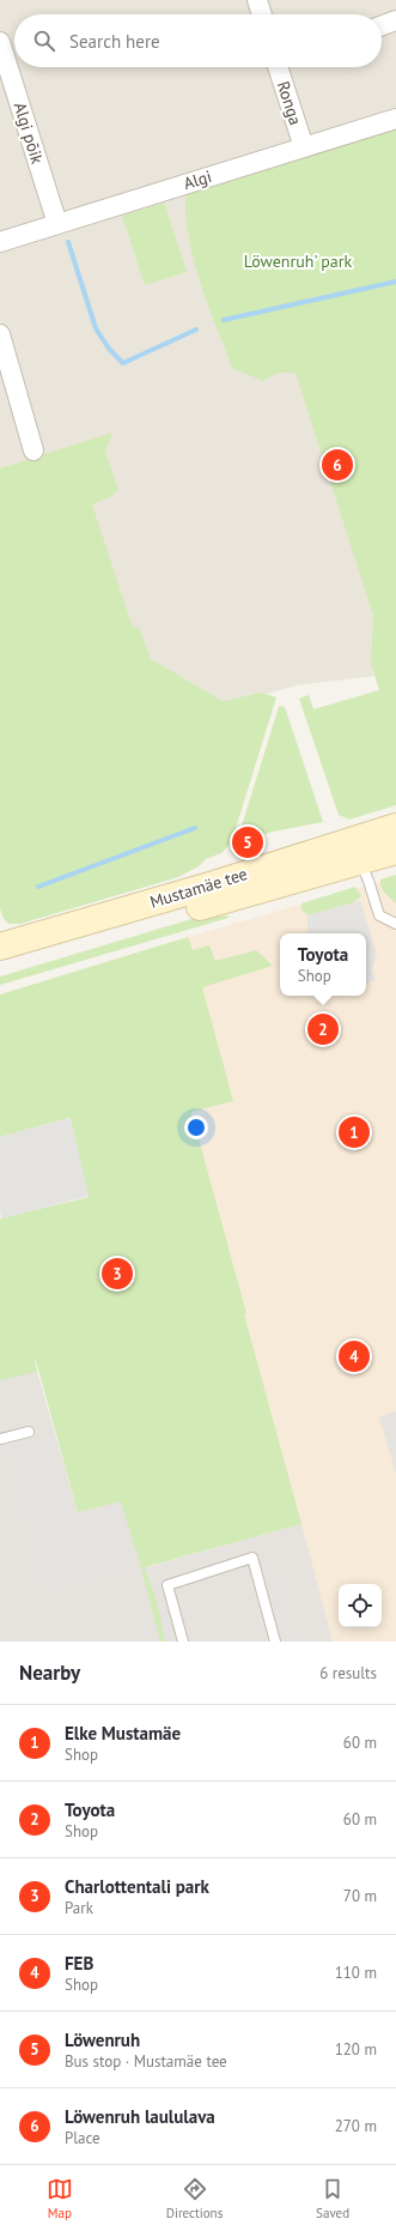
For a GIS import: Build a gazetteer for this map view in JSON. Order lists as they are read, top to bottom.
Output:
{
  "streets": {
    "main road": ["Mustamäe tee"],
    "street": ["Ronga", "Algi põik", "Algi"]
  },
  "crossings": [
    ["Ronga", "Algi"],
    ["Algi põik", "Algi"]
  ],
  "parks": ["Löwenruh' park"],
  "page": {
    "search": "Search here",
    "pins": [
      "6",
      "5",
      "2",
      "1",
      "3",
      "4"
    ],
    "popup": ["Toyota", "Shop"],
    "heading": ["Nearby", "6 results"],
    "list": [
      {
        "mark": "1",
        "name": "Elke Mustamäe",
        "note": "Shop",
        "value": "60 m"
      },
      {
        "mark": "2",
        "name": "Toyota",
        "note": "Shop",
        "value": "60 m"
      },
      {
        "mark": "3",
        "name": "Charlottentali park",
        "note": "Park",
        "value": "70 m"
      },
      {
        "mark": "4",
        "name": "FEB",
        "note": "Shop",
        "value": "110 m"
      },
      {
        "mark": "5",
        "name": "Löwenruh",
        "note": "Bus stop · Mustamäe tee",
        "value": "120 m"
      },
      {
        "mark": "6",
        "name": "Löwenruh laululava",
        "note": "Place",
        "value": "270 m"
      }
    ],
    "nav": ["Map", "Directions", "Saved"]
  }
}
